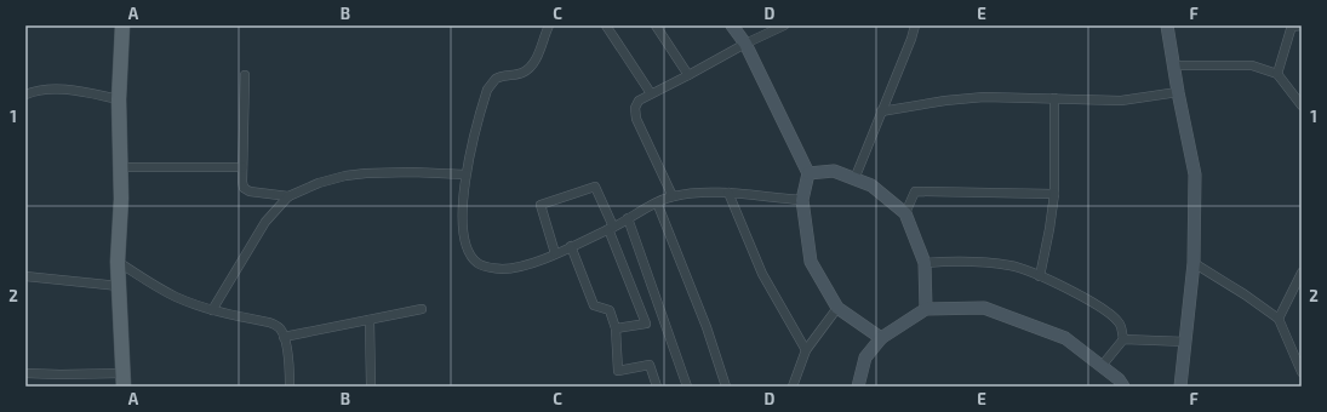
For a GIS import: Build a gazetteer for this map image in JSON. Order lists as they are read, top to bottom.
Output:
{
  "grid": {
    "columns": [
      "A",
      "B",
      "C",
      "D",
      "E",
      "F"
    ],
    "rows": ["1", "2"]
  }
}
